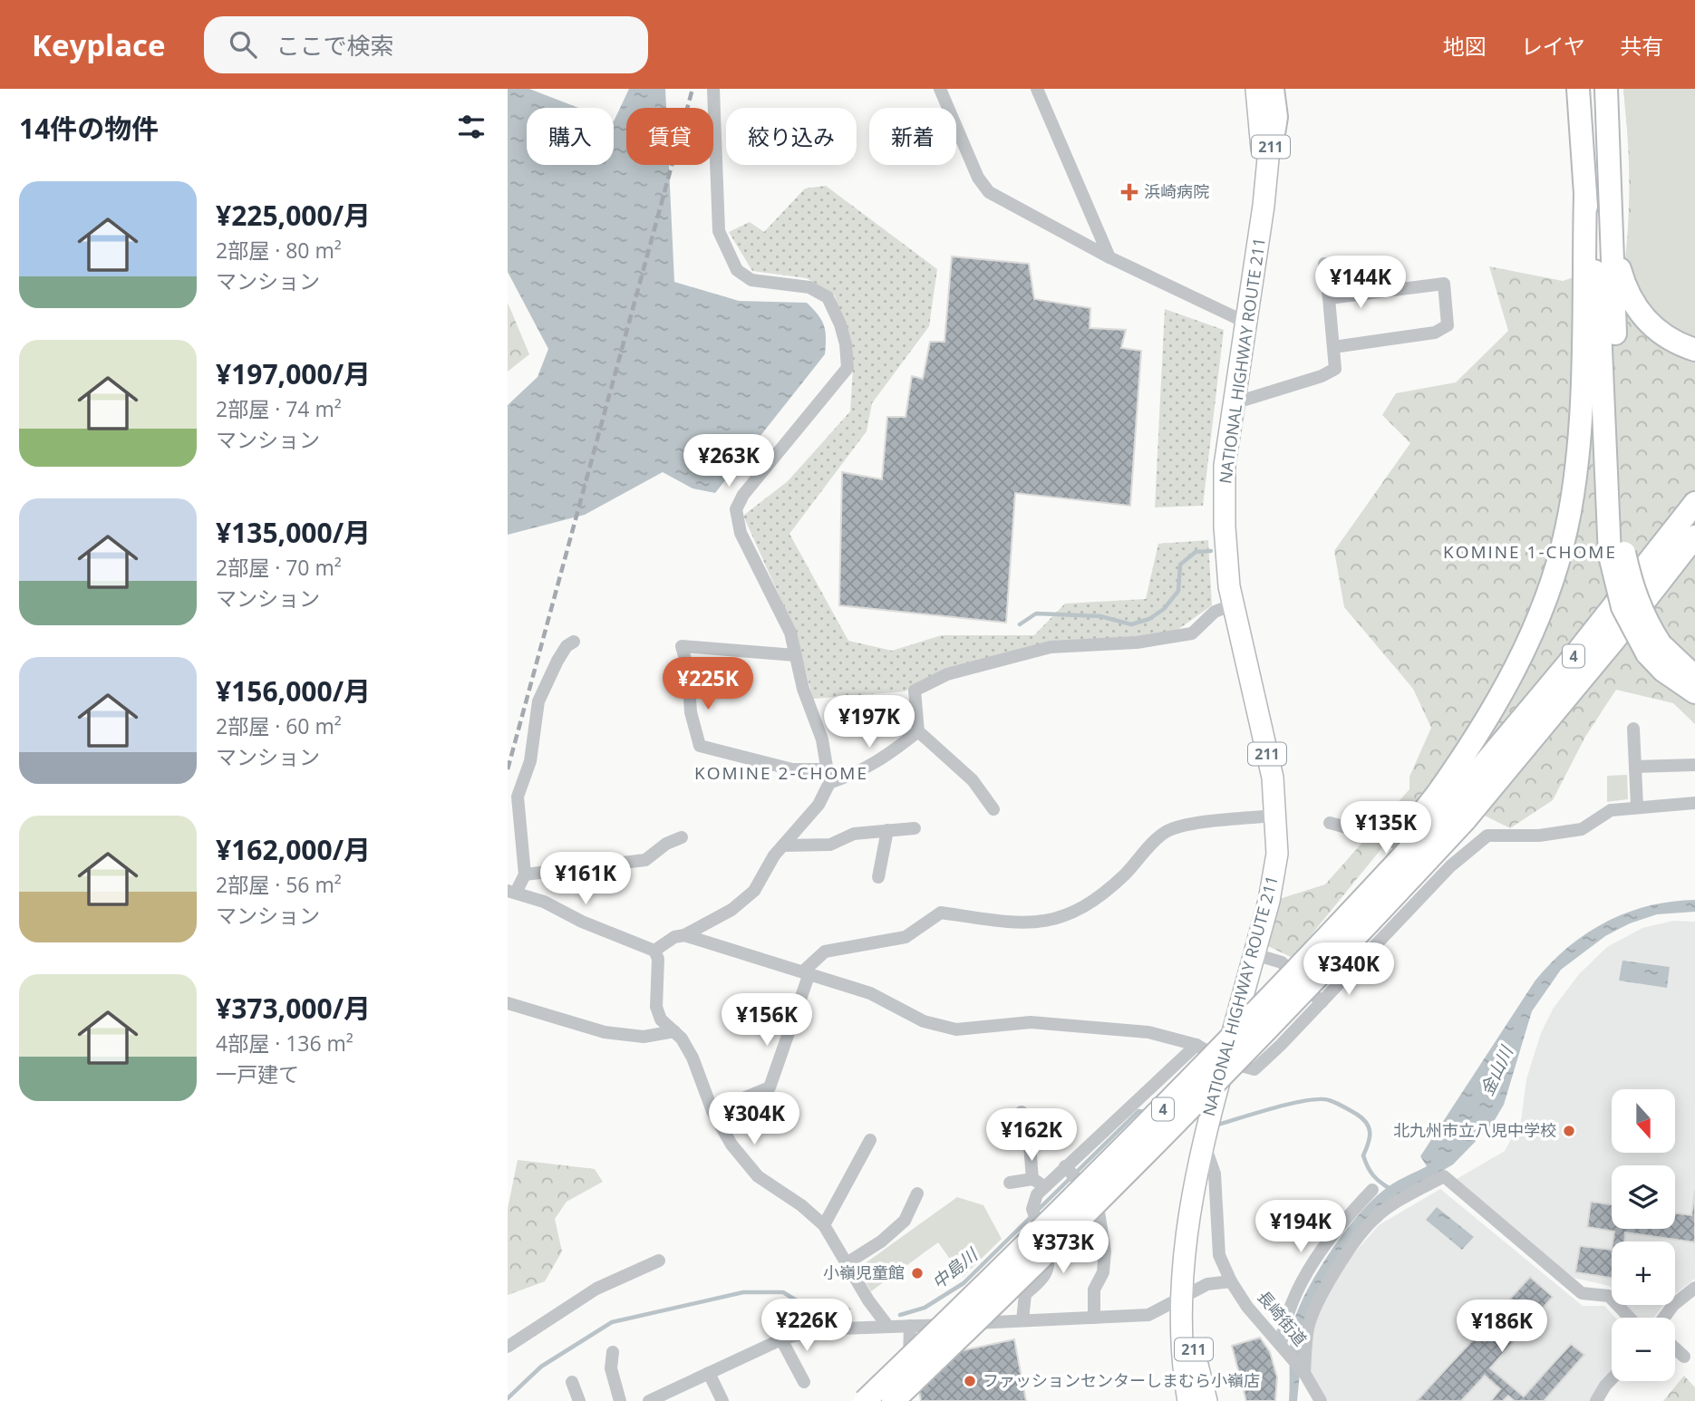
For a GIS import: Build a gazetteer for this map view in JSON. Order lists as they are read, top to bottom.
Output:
{
  "streets": {
    "highway": ["211", "NATIONAL HIGHWAY ROUTE 211", "4"],
    "street": ["長崎街道"]
  },
  "crossings": [
    ["NATIONAL HIGHWAY ROUTE 211", "長崎街道"]
  ],
  "districts": ["KOMINE 1-CHOME", "KOMINE 2-CHOME"],
  "water": ["金山川", "中島川"],
  "places": {
    "health": ["浜崎病院"],
    "other": ["北九州市立八児中学校", "小嶺児童館", "ファッションセンターしまむら小嶺店"]
  },
  "north": "bottom",
  "page": {
    "header": "Keyplace",
    "search": "ここで検索",
    "nav": ["地図", "レイヤ", "共有"],
    "heading": "14件の物件",
    "chip": [
      "購入",
      "賃貸",
      "絞り込み",
      "新着"
    ],
    "list": [
      {
        "name": "¥225,000/月",
        "note": "2部屋 · 80 m² · マンション"
      },
      {
        "name": "¥197,000/月",
        "note": "2部屋 · 74 m² · マンション"
      },
      {
        "name": "¥135,000/月",
        "note": "2部屋 · 70 m² · マンション"
      },
      {
        "name": "¥156,000/月",
        "note": "2部屋 · 60 m² · マンション"
      },
      {
        "name": "¥162,000/月",
        "note": "2部屋 · 56 m² · マンション"
      },
      {
        "name": "¥373,000/月",
        "note": "4部屋 · 136 m² · 一戸建て"
      }
    ],
    "price": [
      "¥144K",
      "¥263K",
      "¥225K",
      "¥197K",
      "¥135K",
      "¥161K",
      "¥340K",
      "¥156K",
      "¥304K",
      "¥162K",
      "¥194K",
      "¥373K",
      "¥226K",
      "¥186K"
    ],
    "map_buttons": ["+", "−"]
  }
}
